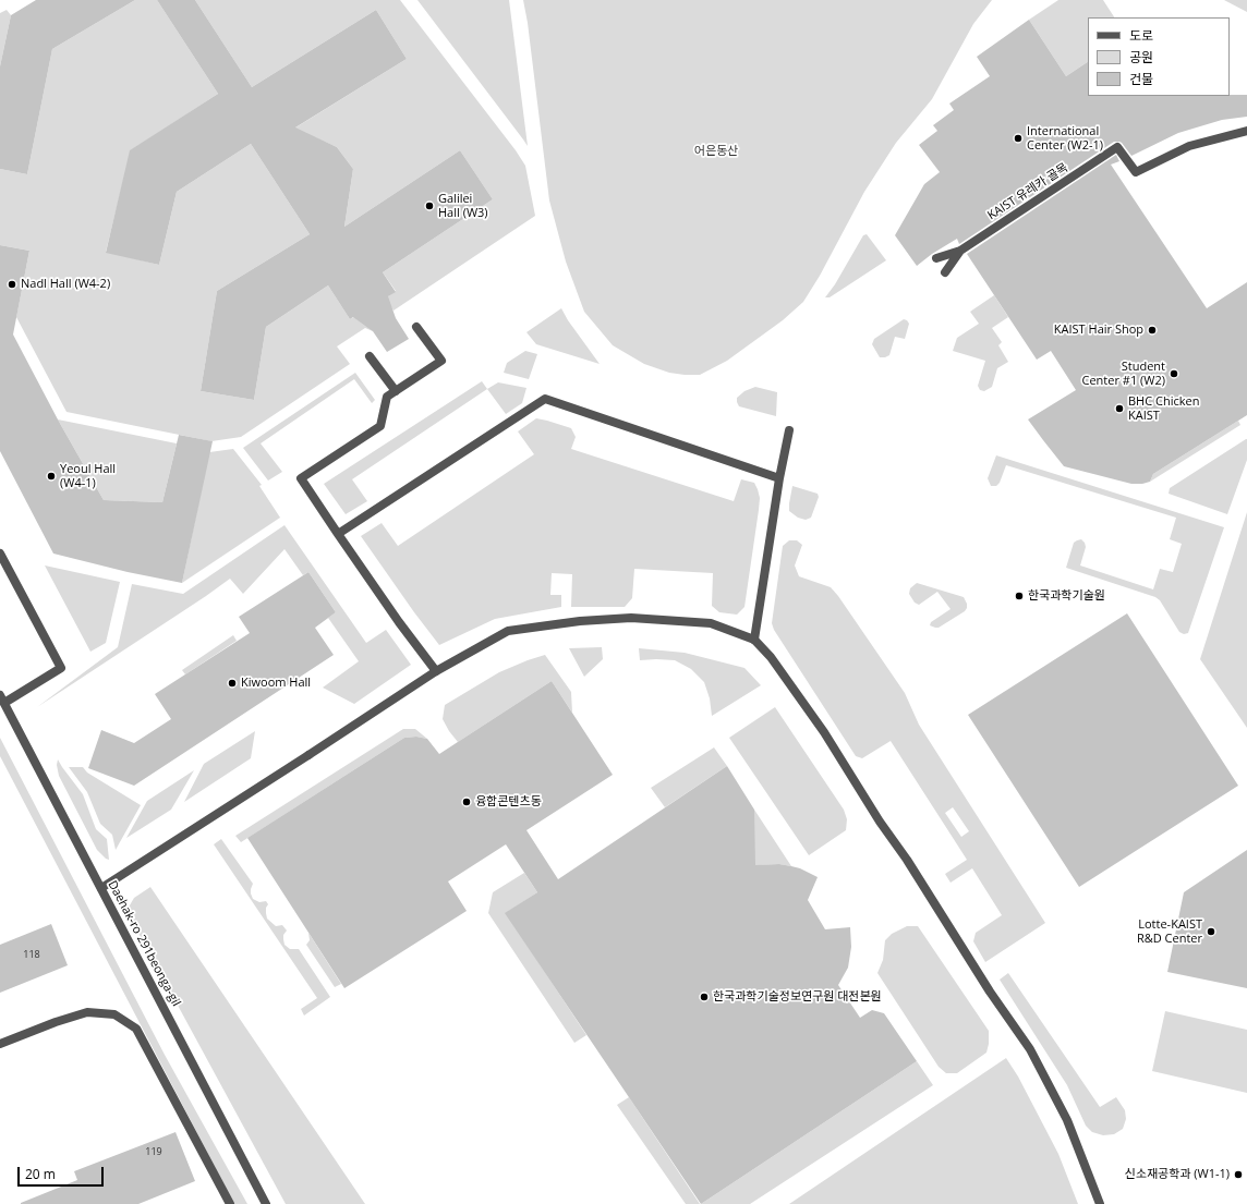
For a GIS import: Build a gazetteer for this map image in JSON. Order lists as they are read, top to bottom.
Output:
{
  "streets": {
    "street": ["KAIST 유레카 골목", "Daehak-ro 291beonga-gil"]
  },
  "parks": ["어은동산"],
  "places": [
    "International Center (W2-1)",
    "Galilei Hall (W3)",
    "Nadl Hall (W4-2)",
    "KAIST Hair Shop",
    "Student Center #1 (W2)",
    "BHC Chicken KAIST",
    "Yeoul Hall (W4-1)",
    "한국과학기술원",
    "Kiwoom Hall",
    "융합콘텐츠동",
    "Lotte-KAIST R&D Center",
    "한국과학기술정보연구원 대전본원",
    "신소재공학과 (W1-1)"
  ],
  "house_numbers": ["118", "119"],
  "legend": ["도로", "공원", "건물"],
  "scale_bar": "20 m"
}
